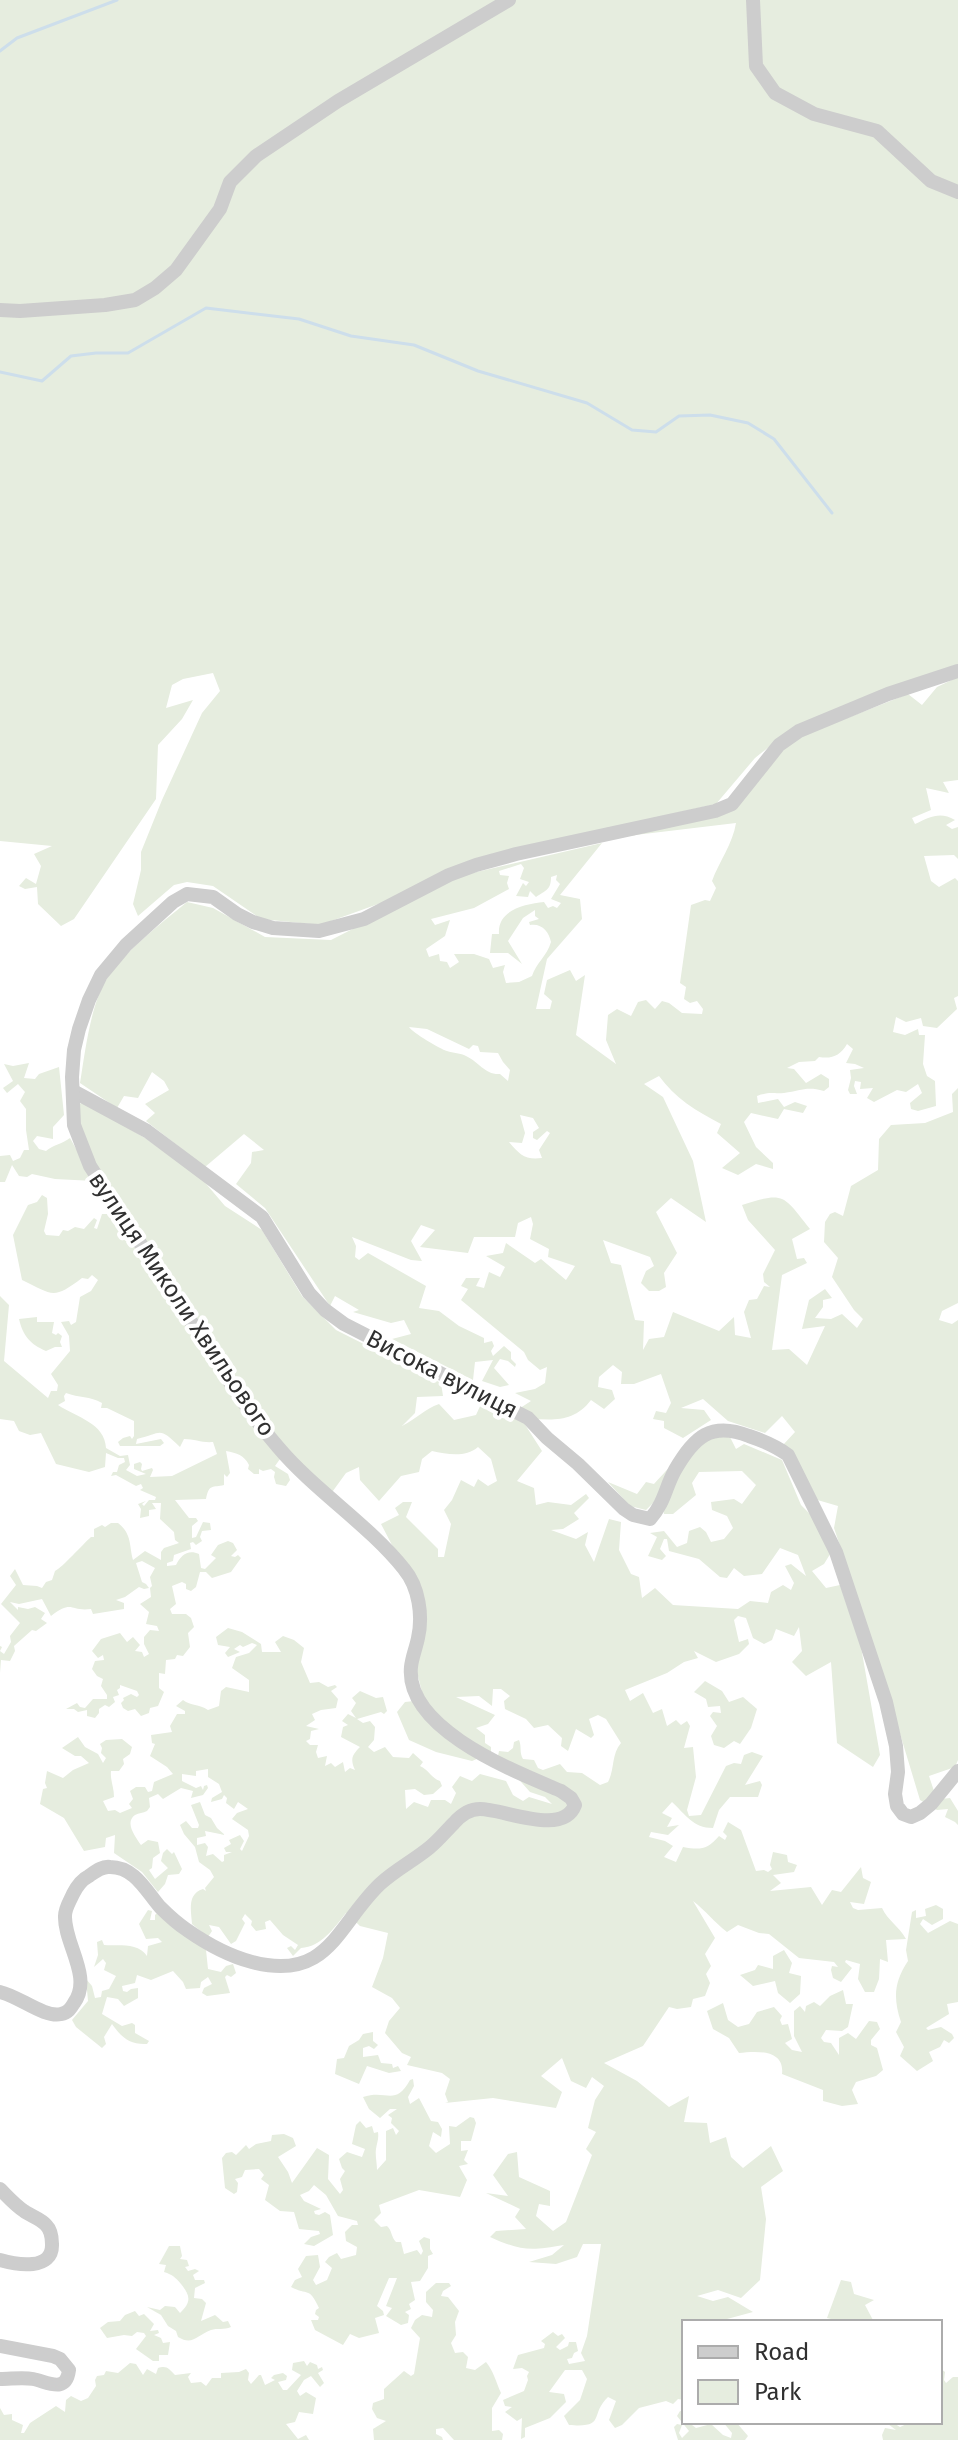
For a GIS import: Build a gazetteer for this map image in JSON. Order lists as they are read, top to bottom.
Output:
{
  "streets": {
    "street": ["вулиця Миколи Хвильового", "Висока вулиця"]
  },
  "crossings": [
    ["вулиця Миколи Хвильового", "Висока вулиця"]
  ],
  "legend": ["Road", "Park"]
}
